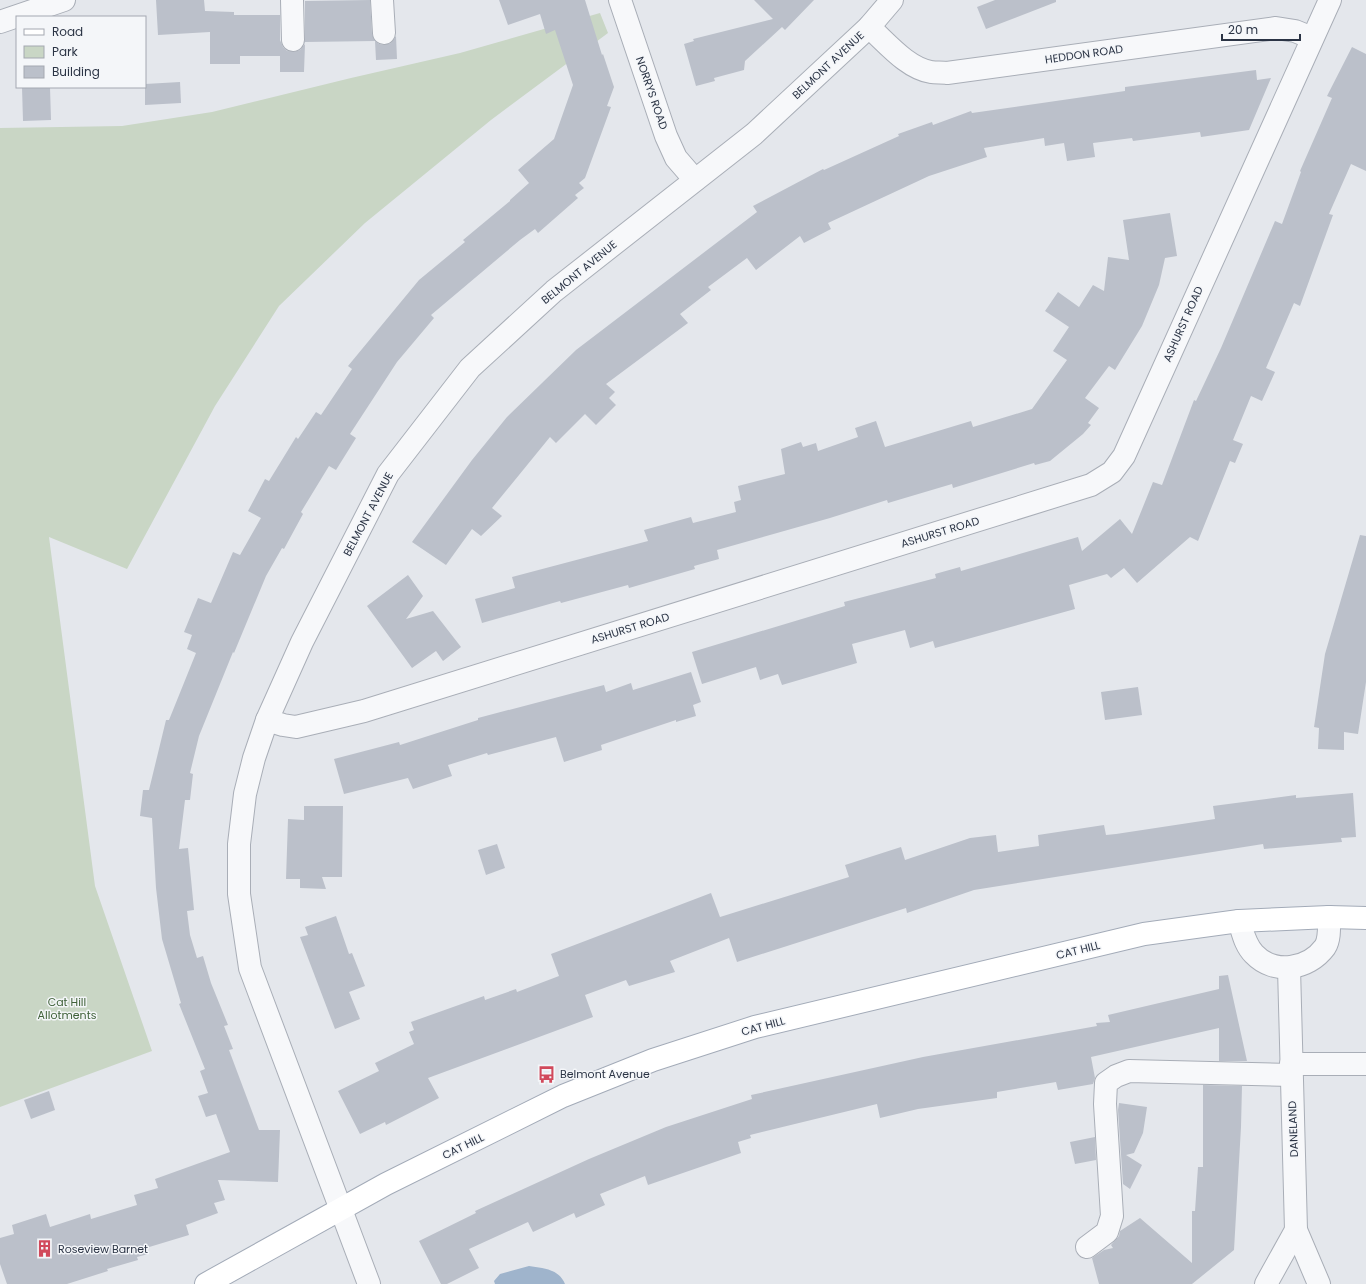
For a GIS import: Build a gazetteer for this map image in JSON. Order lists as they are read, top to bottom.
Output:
{
  "streets": {
    "main road": ["CAT HILL"],
    "street": [
      "HEDDON ROAD",
      "BELMONT AVENUE",
      "NORRYS ROAD",
      "ASHURST ROAD",
      "DANELAND"
    ]
  },
  "crossings": [
    ["HEDDON ROAD", "BELMONT AVENUE"],
    ["HEDDON ROAD", "ASHURST ROAD"],
    ["BELMONT AVENUE", "NORRYS ROAD"],
    ["BELMONT AVENUE", "ASHURST ROAD"],
    ["BELMONT AVENUE", "CAT HILL"]
  ],
  "parks": ["Cat Hill Allotments"],
  "places": {
    "bus stop": ["Belmont Avenue"],
    "building": ["Roseview Barnet"]
  },
  "legend": ["Road", "Park", "Building"],
  "scale_bar": "20 m"
}
